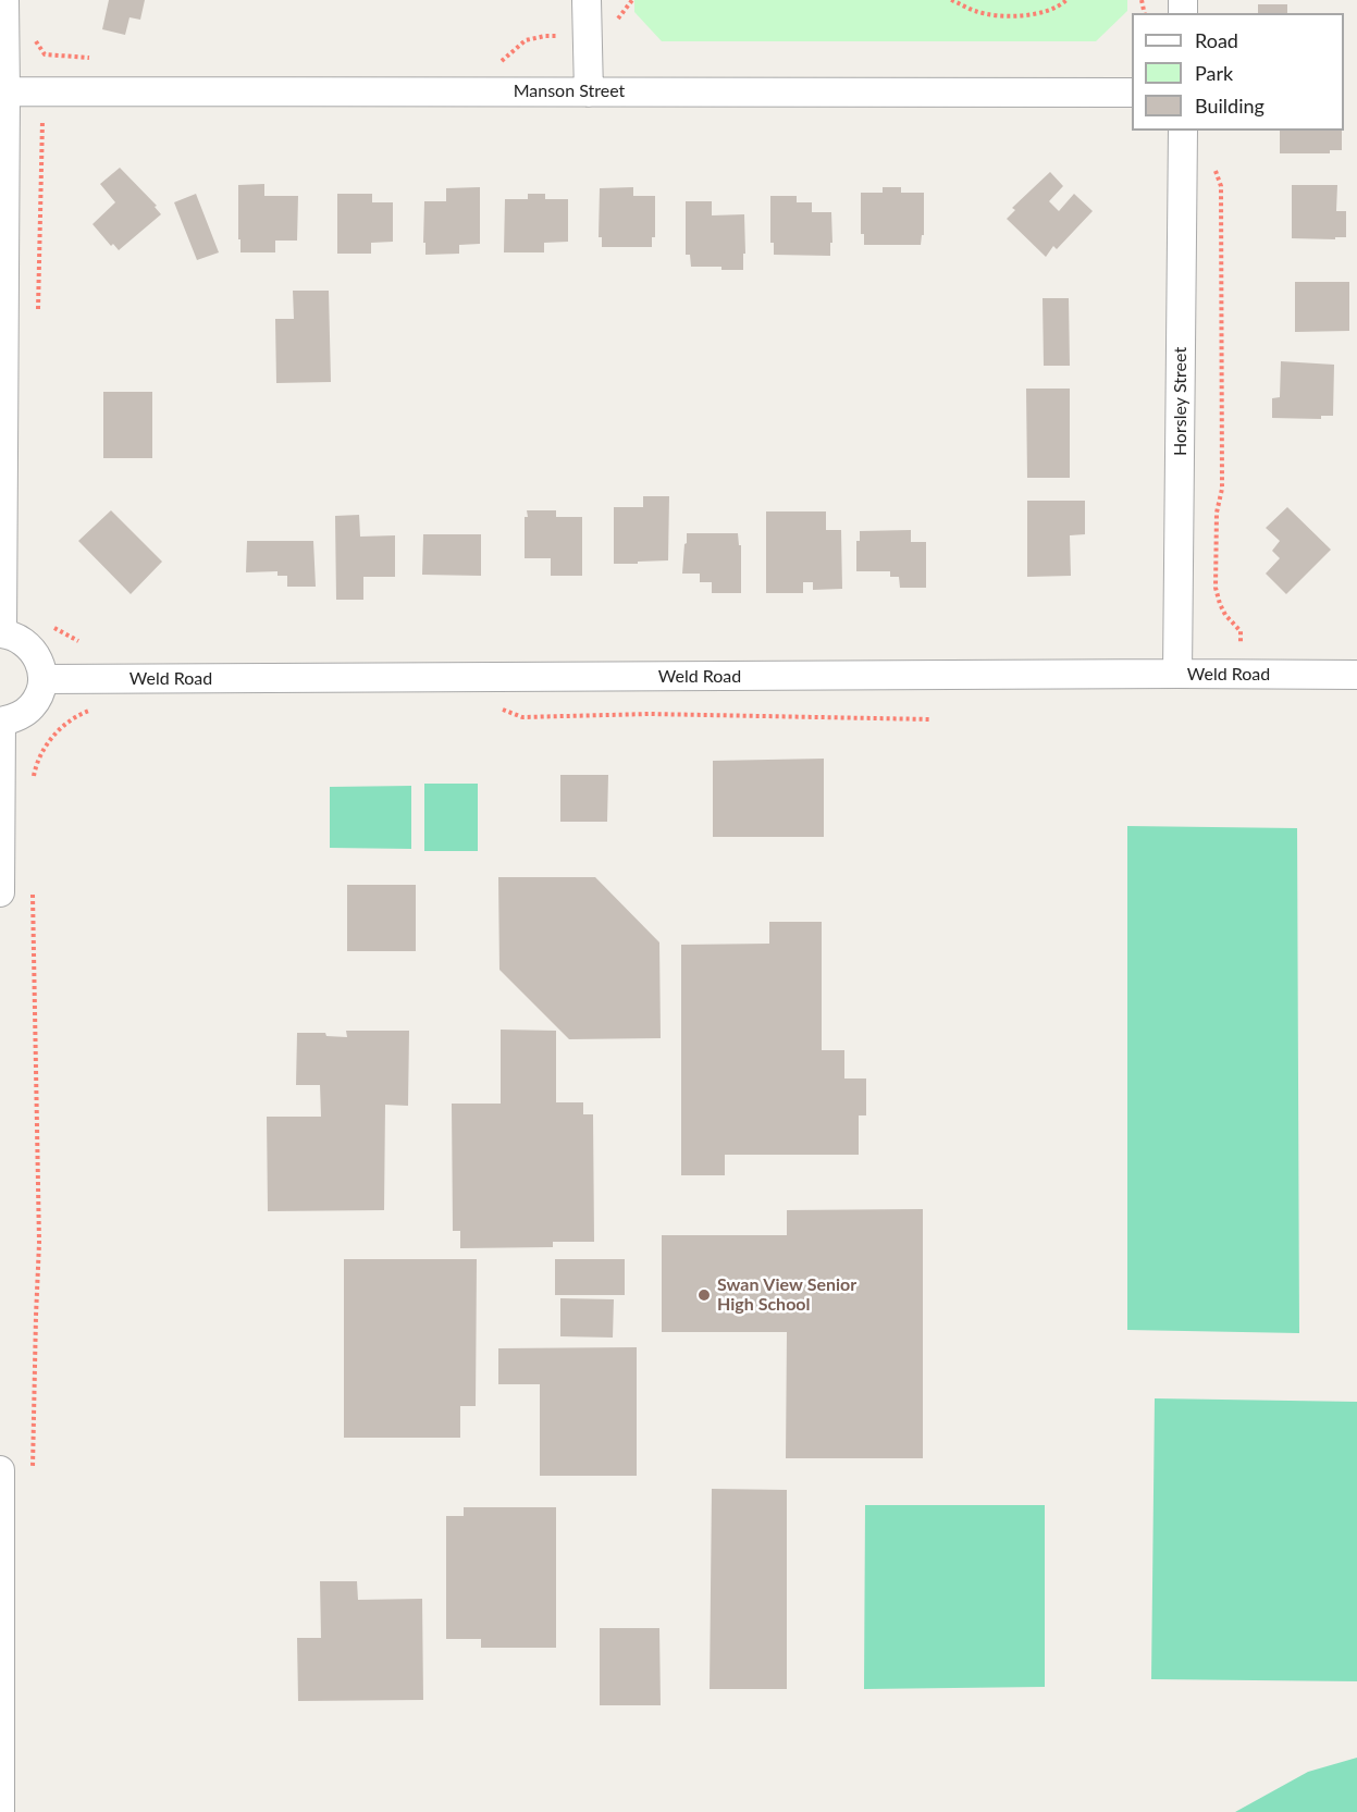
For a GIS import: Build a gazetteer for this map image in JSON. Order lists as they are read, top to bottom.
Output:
{
  "streets": {
    "street": ["Manson Street", "Horsley Street", "Weld Road"]
  },
  "crossings": [
    ["Horsley Street", "Weld Road"]
  ],
  "places": ["Swan View Senior High School"],
  "legend": ["Road", "Park", "Building"]
}
